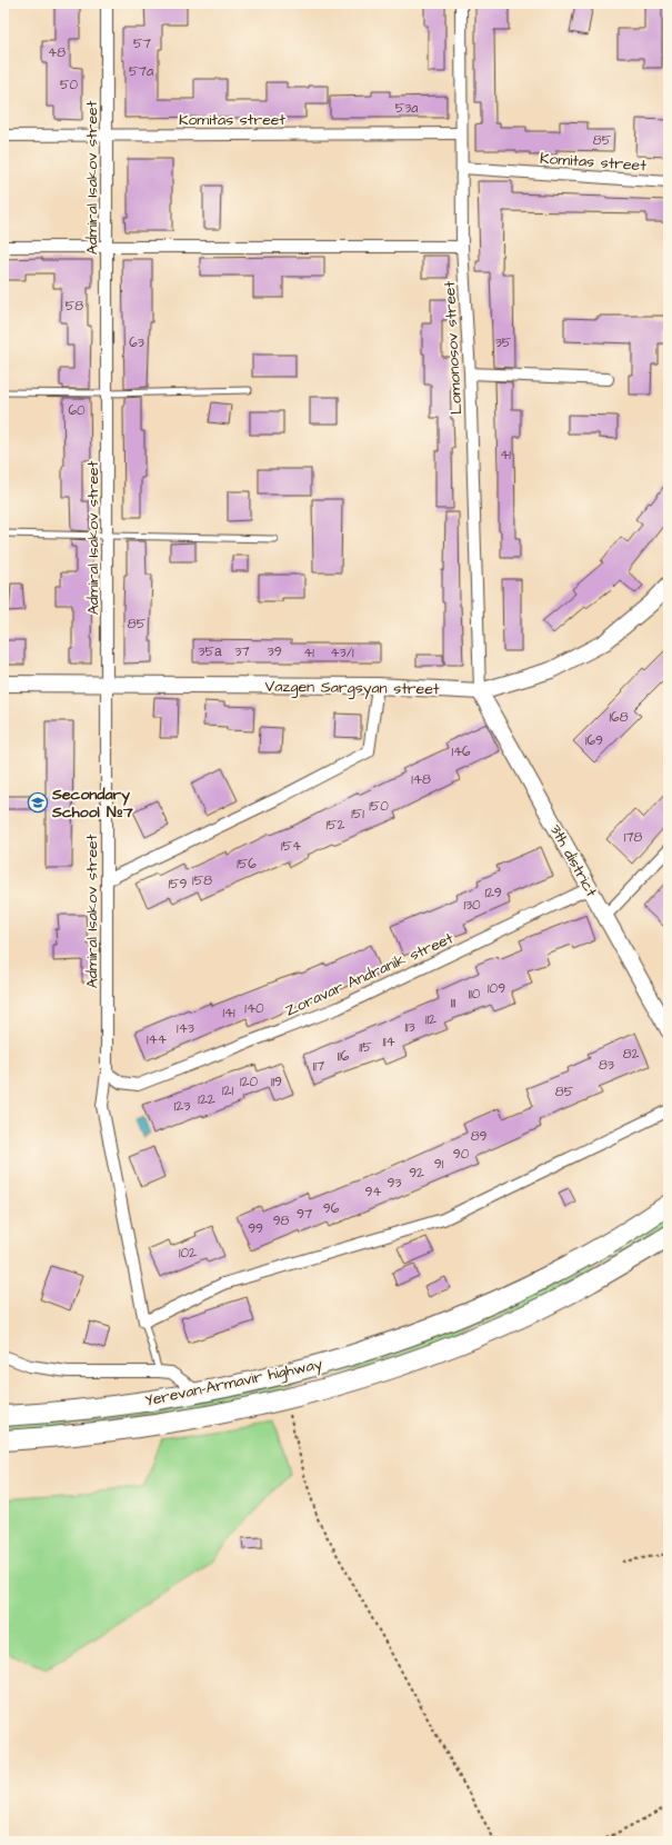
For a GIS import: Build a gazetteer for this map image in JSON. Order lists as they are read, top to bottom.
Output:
{
  "streets": {
    "highway": ["Yerevan-Armavir highway"],
    "street": [
      "Komitas street",
      "Admiral Isakov street",
      "Lomonosov street",
      "Vazgen Sargsyan street",
      "3th district",
      "Zoravar Andranik street"
    ]
  },
  "crossings": [
    ["Komitas street", "Admiral Isakov street"],
    ["Komitas street", "Lomonosov street"],
    ["Admiral Isakov street", "Vazgen Sargsyan street"],
    ["Admiral Isakov street", "Zoravar Andranik street"],
    ["Lomonosov street", "Vazgen Sargsyan street"],
    ["Lomonosov street", "3th district"],
    ["Vazgen Sargsyan street", "3th district"],
    ["3th district", "Zoravar Andranik street"]
  ],
  "places": {
    "school or university": ["Secondary School №7"]
  },
  "house_numbers": [
    "57",
    "48",
    "57a",
    "50",
    "53a",
    "85",
    "58",
    "63",
    "35",
    "60",
    "41",
    "85",
    "35а",
    "37",
    "39",
    "41",
    "43/1",
    "168",
    "169",
    "146",
    "148",
    "150",
    "151",
    "152",
    "178",
    "154",
    "156",
    "158",
    "159",
    "129",
    "130",
    "109",
    "110",
    "111",
    "140",
    "141",
    "112",
    "113",
    "143",
    "144",
    "114",
    "115",
    "82",
    "116",
    "83",
    "117",
    "120",
    "119",
    "121",
    "85",
    "122",
    "123",
    "89",
    "90",
    "91",
    "92",
    "93",
    "94",
    "96",
    "97",
    "98",
    "99",
    "102"
  ]
}
